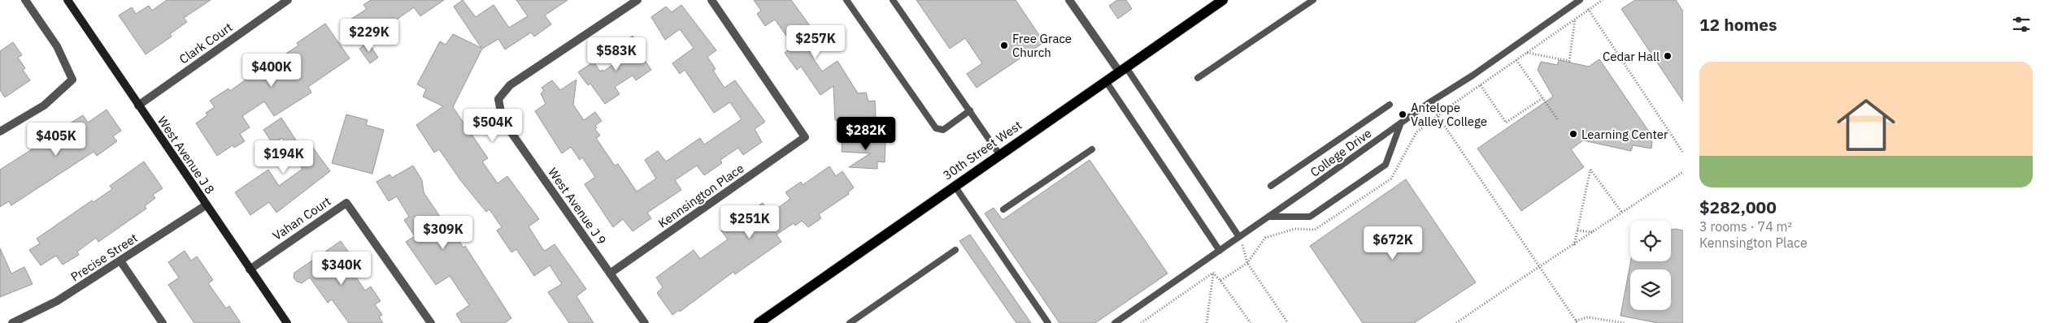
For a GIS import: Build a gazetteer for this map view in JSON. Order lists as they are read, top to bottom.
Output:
{
  "streets": {
    "main road": ["30th Street West"],
    "street": [
      "Clark Court",
      "West Avenue J 8",
      "Kennsington Place",
      "West Avenue J 9",
      "Vahan Court",
      "Precise Street"
    ],
    "lane": ["College Drive"]
  },
  "crossings": [
    ["Clark Court", "West Avenue J 8"],
    ["West Avenue J 8", "Vahan Court"],
    ["West Avenue J 8", "Precise Street"],
    ["Kennsington Place", "West Avenue J 9"]
  ],
  "places": [
    "Free Grace Church",
    "Cedar Hall",
    "Antelope Valley College",
    "Learning Center"
  ],
  "page": {
    "heading": "12 homes",
    "price": [
      "$229K",
      "$257K",
      "$583K",
      "$400K",
      "$504K",
      "$282K",
      "$405K",
      "$194K",
      "$251K",
      "$309K",
      "$672K",
      "$340K"
    ],
    "list": [
      {
        "name": "$282,000",
        "note": "3 rooms · 74 m² · Kennsington Place"
      }
    ]
  }
}
